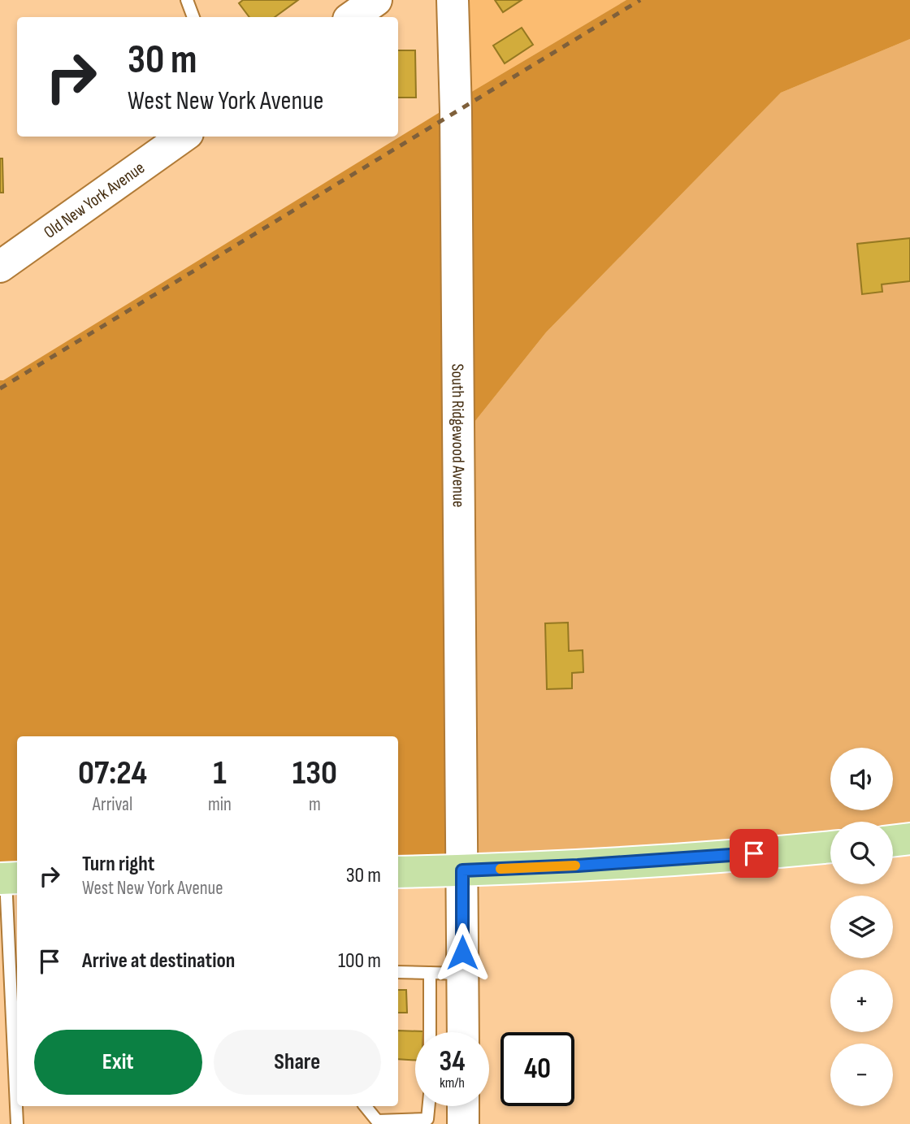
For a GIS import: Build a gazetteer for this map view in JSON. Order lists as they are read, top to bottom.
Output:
{
  "streets": {
    "street": ["Old New York Avenue", "South Ridgewood Avenue"]
  },
  "page": {
    "turn": ["30 m", "West New York Avenue"],
    "eta": [
      "07:24",
      "Arrival",
      "1",
      "min",
      "130",
      "m"
    ],
    "map_buttons": ["+", "−"],
    "list": [
      {
        "name": "Turn right",
        "note": "West New York Avenue",
        "value": "30 m"
      },
      {
        "name": "Arrive at destination",
        "value": "100 m"
      }
    ],
    "buttons": ["Exit", "Share"],
    "speed": "34 km/h",
    "limit": "40"
  }
}
